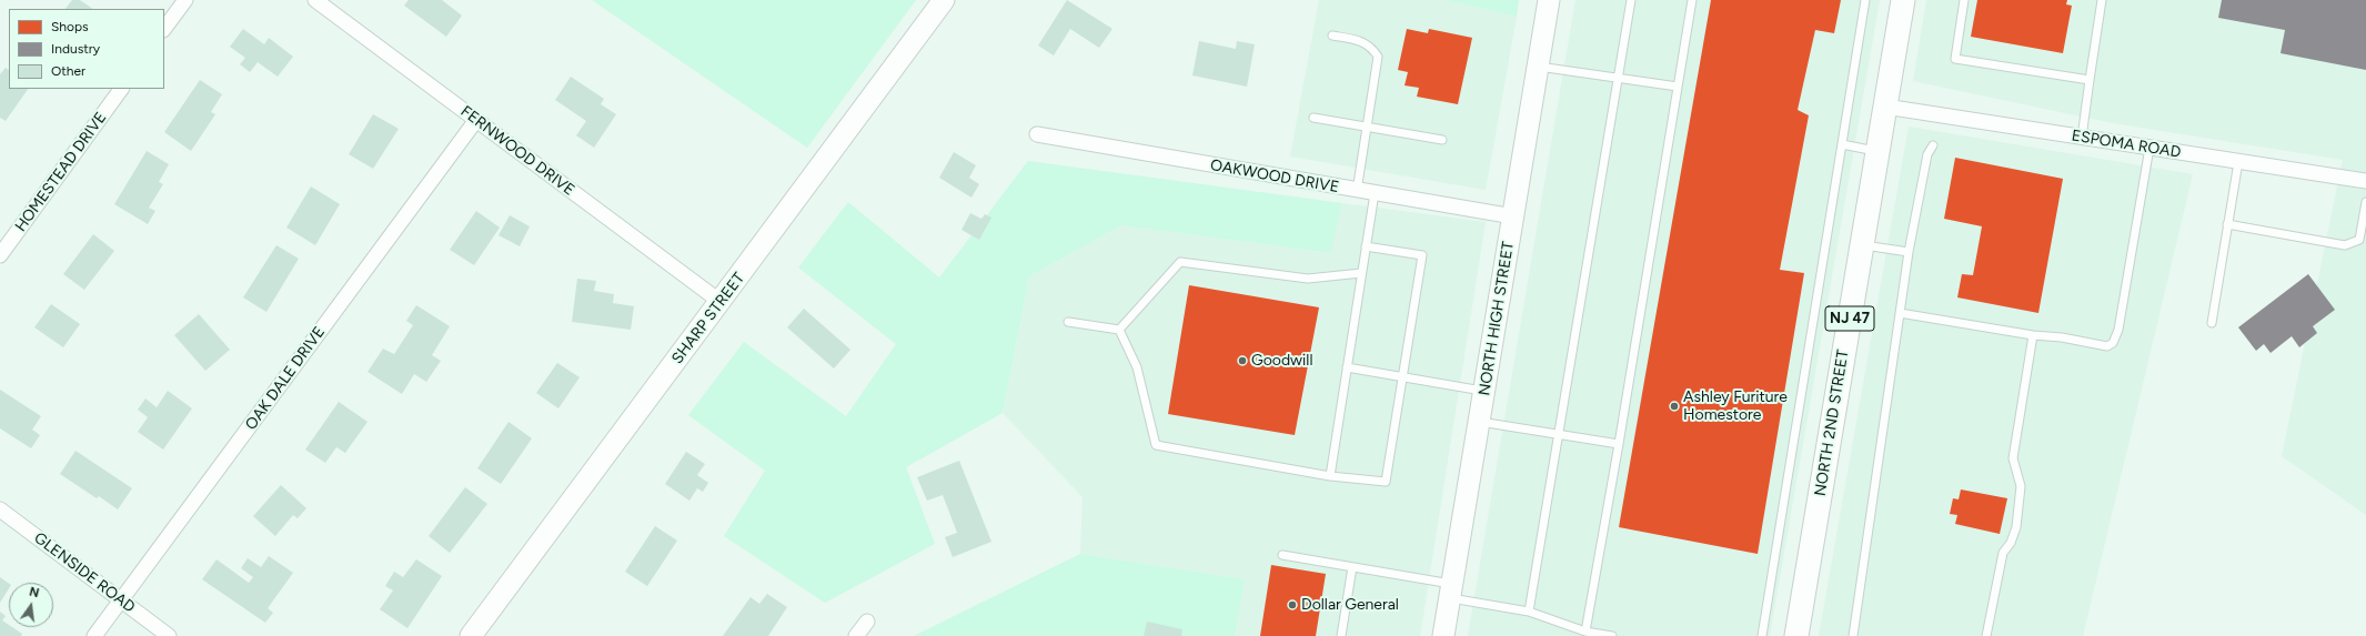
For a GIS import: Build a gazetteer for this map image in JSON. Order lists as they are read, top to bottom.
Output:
{
  "streets": {
    "main road": ["NJ 47", "NORTH 2ND STREET"],
    "street": [
      "ESPOMA ROAD",
      "FERNWOOD DRIVE",
      "HOMESTEAD DRIVE",
      "OAKWOOD DRIVE",
      "SHARP STREET",
      "NORTH HIGH STREET",
      "OAK DALE DRIVE",
      "GLENSIDE ROAD"
    ]
  },
  "crossings": [
    ["ESPOMA ROAD", "NORTH 2ND STREET"],
    ["FERNWOOD DRIVE", "SHARP STREET"],
    ["FERNWOOD DRIVE", "OAK DALE DRIVE"],
    ["OAKWOOD DRIVE", "NORTH HIGH STREET"],
    ["OAK DALE DRIVE", "GLENSIDE ROAD"]
  ],
  "places": ["Goodwill", "Ashley Furiture Homestore", "Dollar General"],
  "legend": ["Shops", "Industry", "Other"],
  "north": "top"
}
